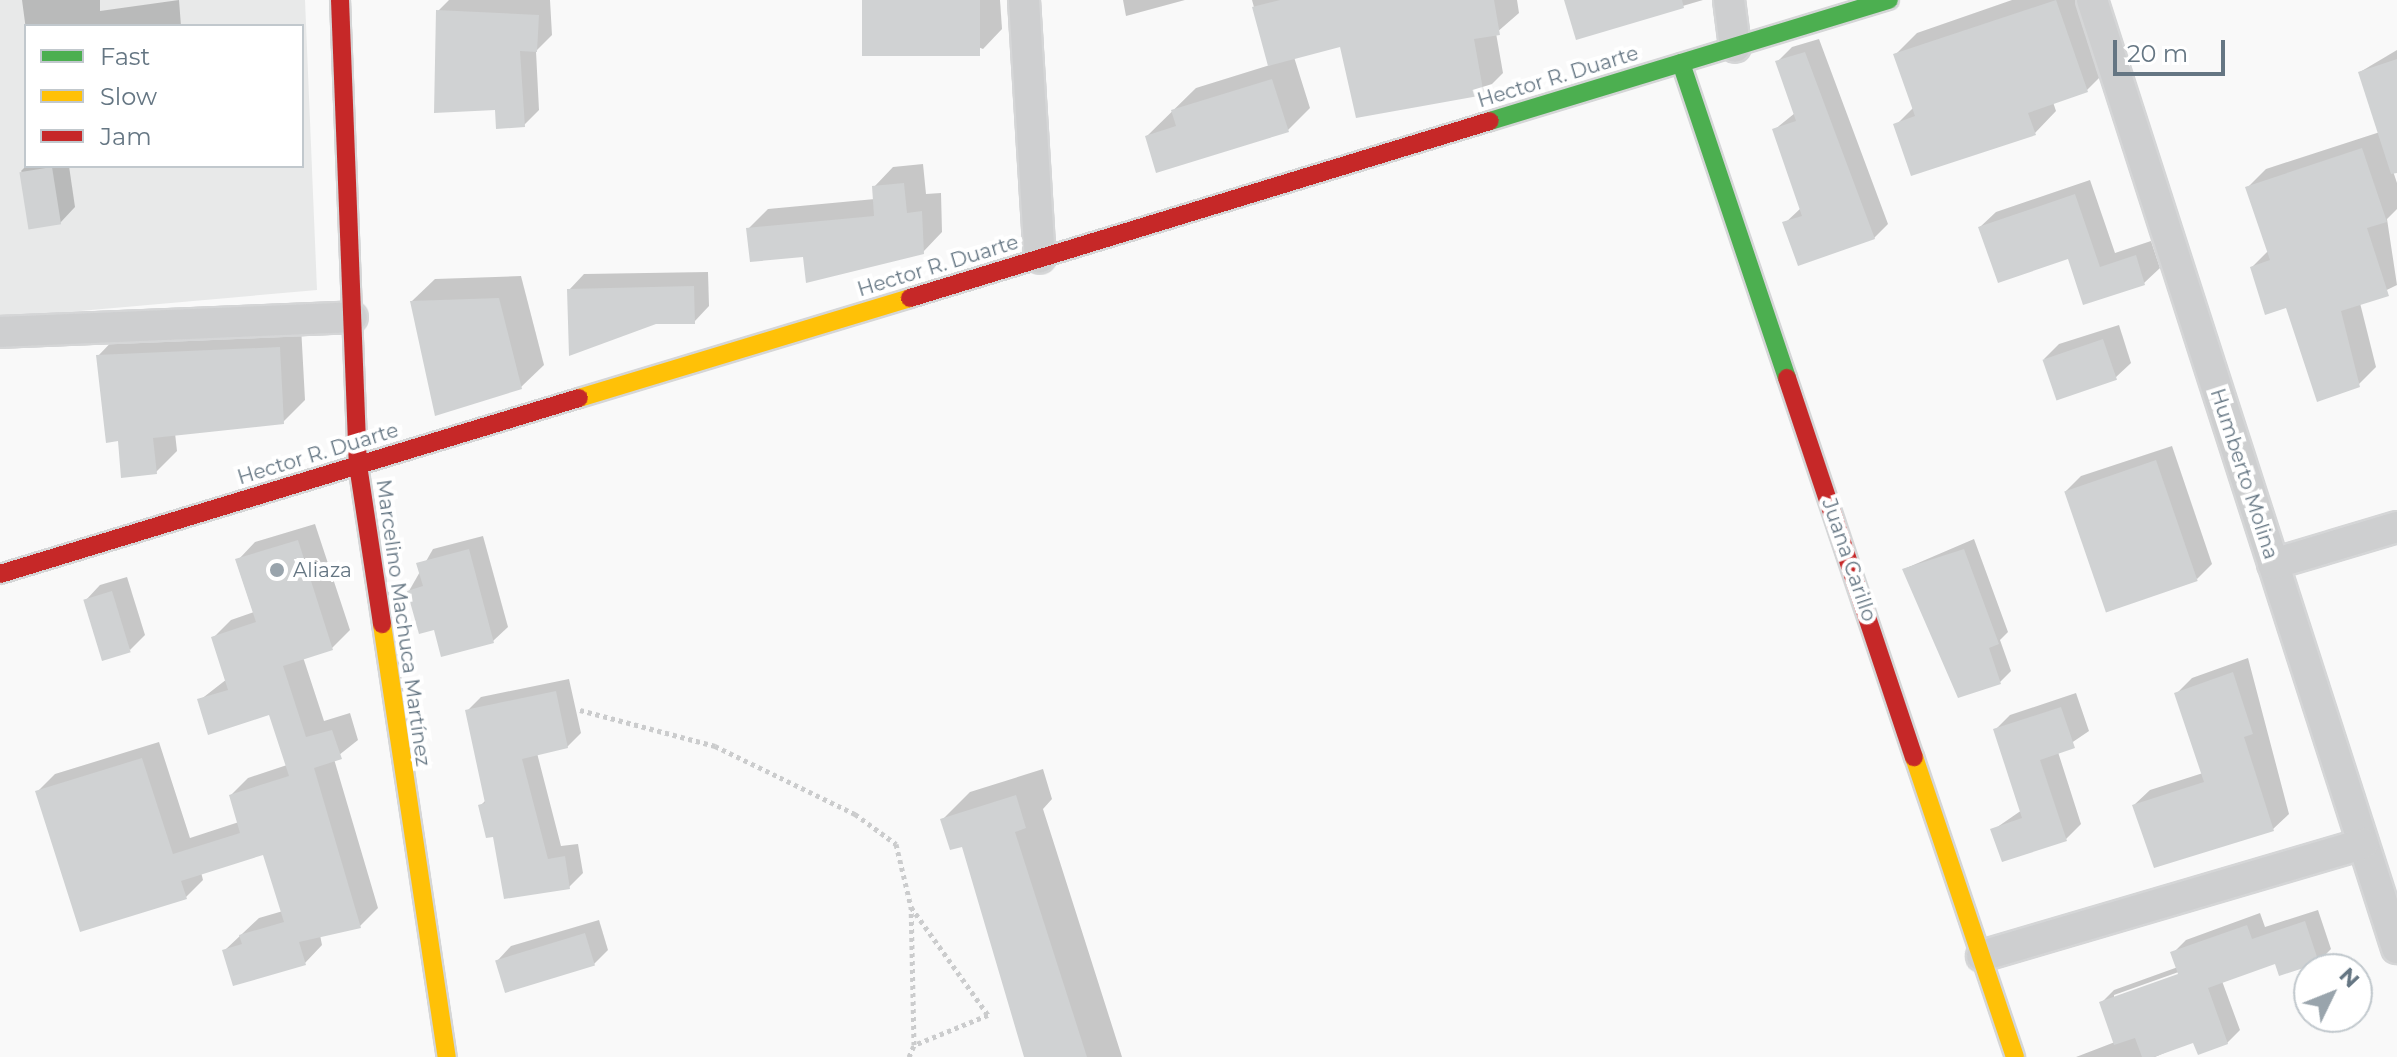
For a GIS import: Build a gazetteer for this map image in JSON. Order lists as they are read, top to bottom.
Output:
{
  "streets": {
    "street": [
      "Hector R. Duarte",
      "Humberto Molina",
      "Juana Carillo",
      "Marcelino Machuca Martínez"
    ]
  },
  "crossings": [
    ["Hector R. Duarte", "Juana Carillo"],
    ["Hector R. Duarte", "Marcelino Machuca Martínez"]
  ],
  "places": ["Aliaza"],
  "legend": ["Fast", "Slow", "Jam"],
  "scale_bar": "20 m",
  "north": "top right"
}
